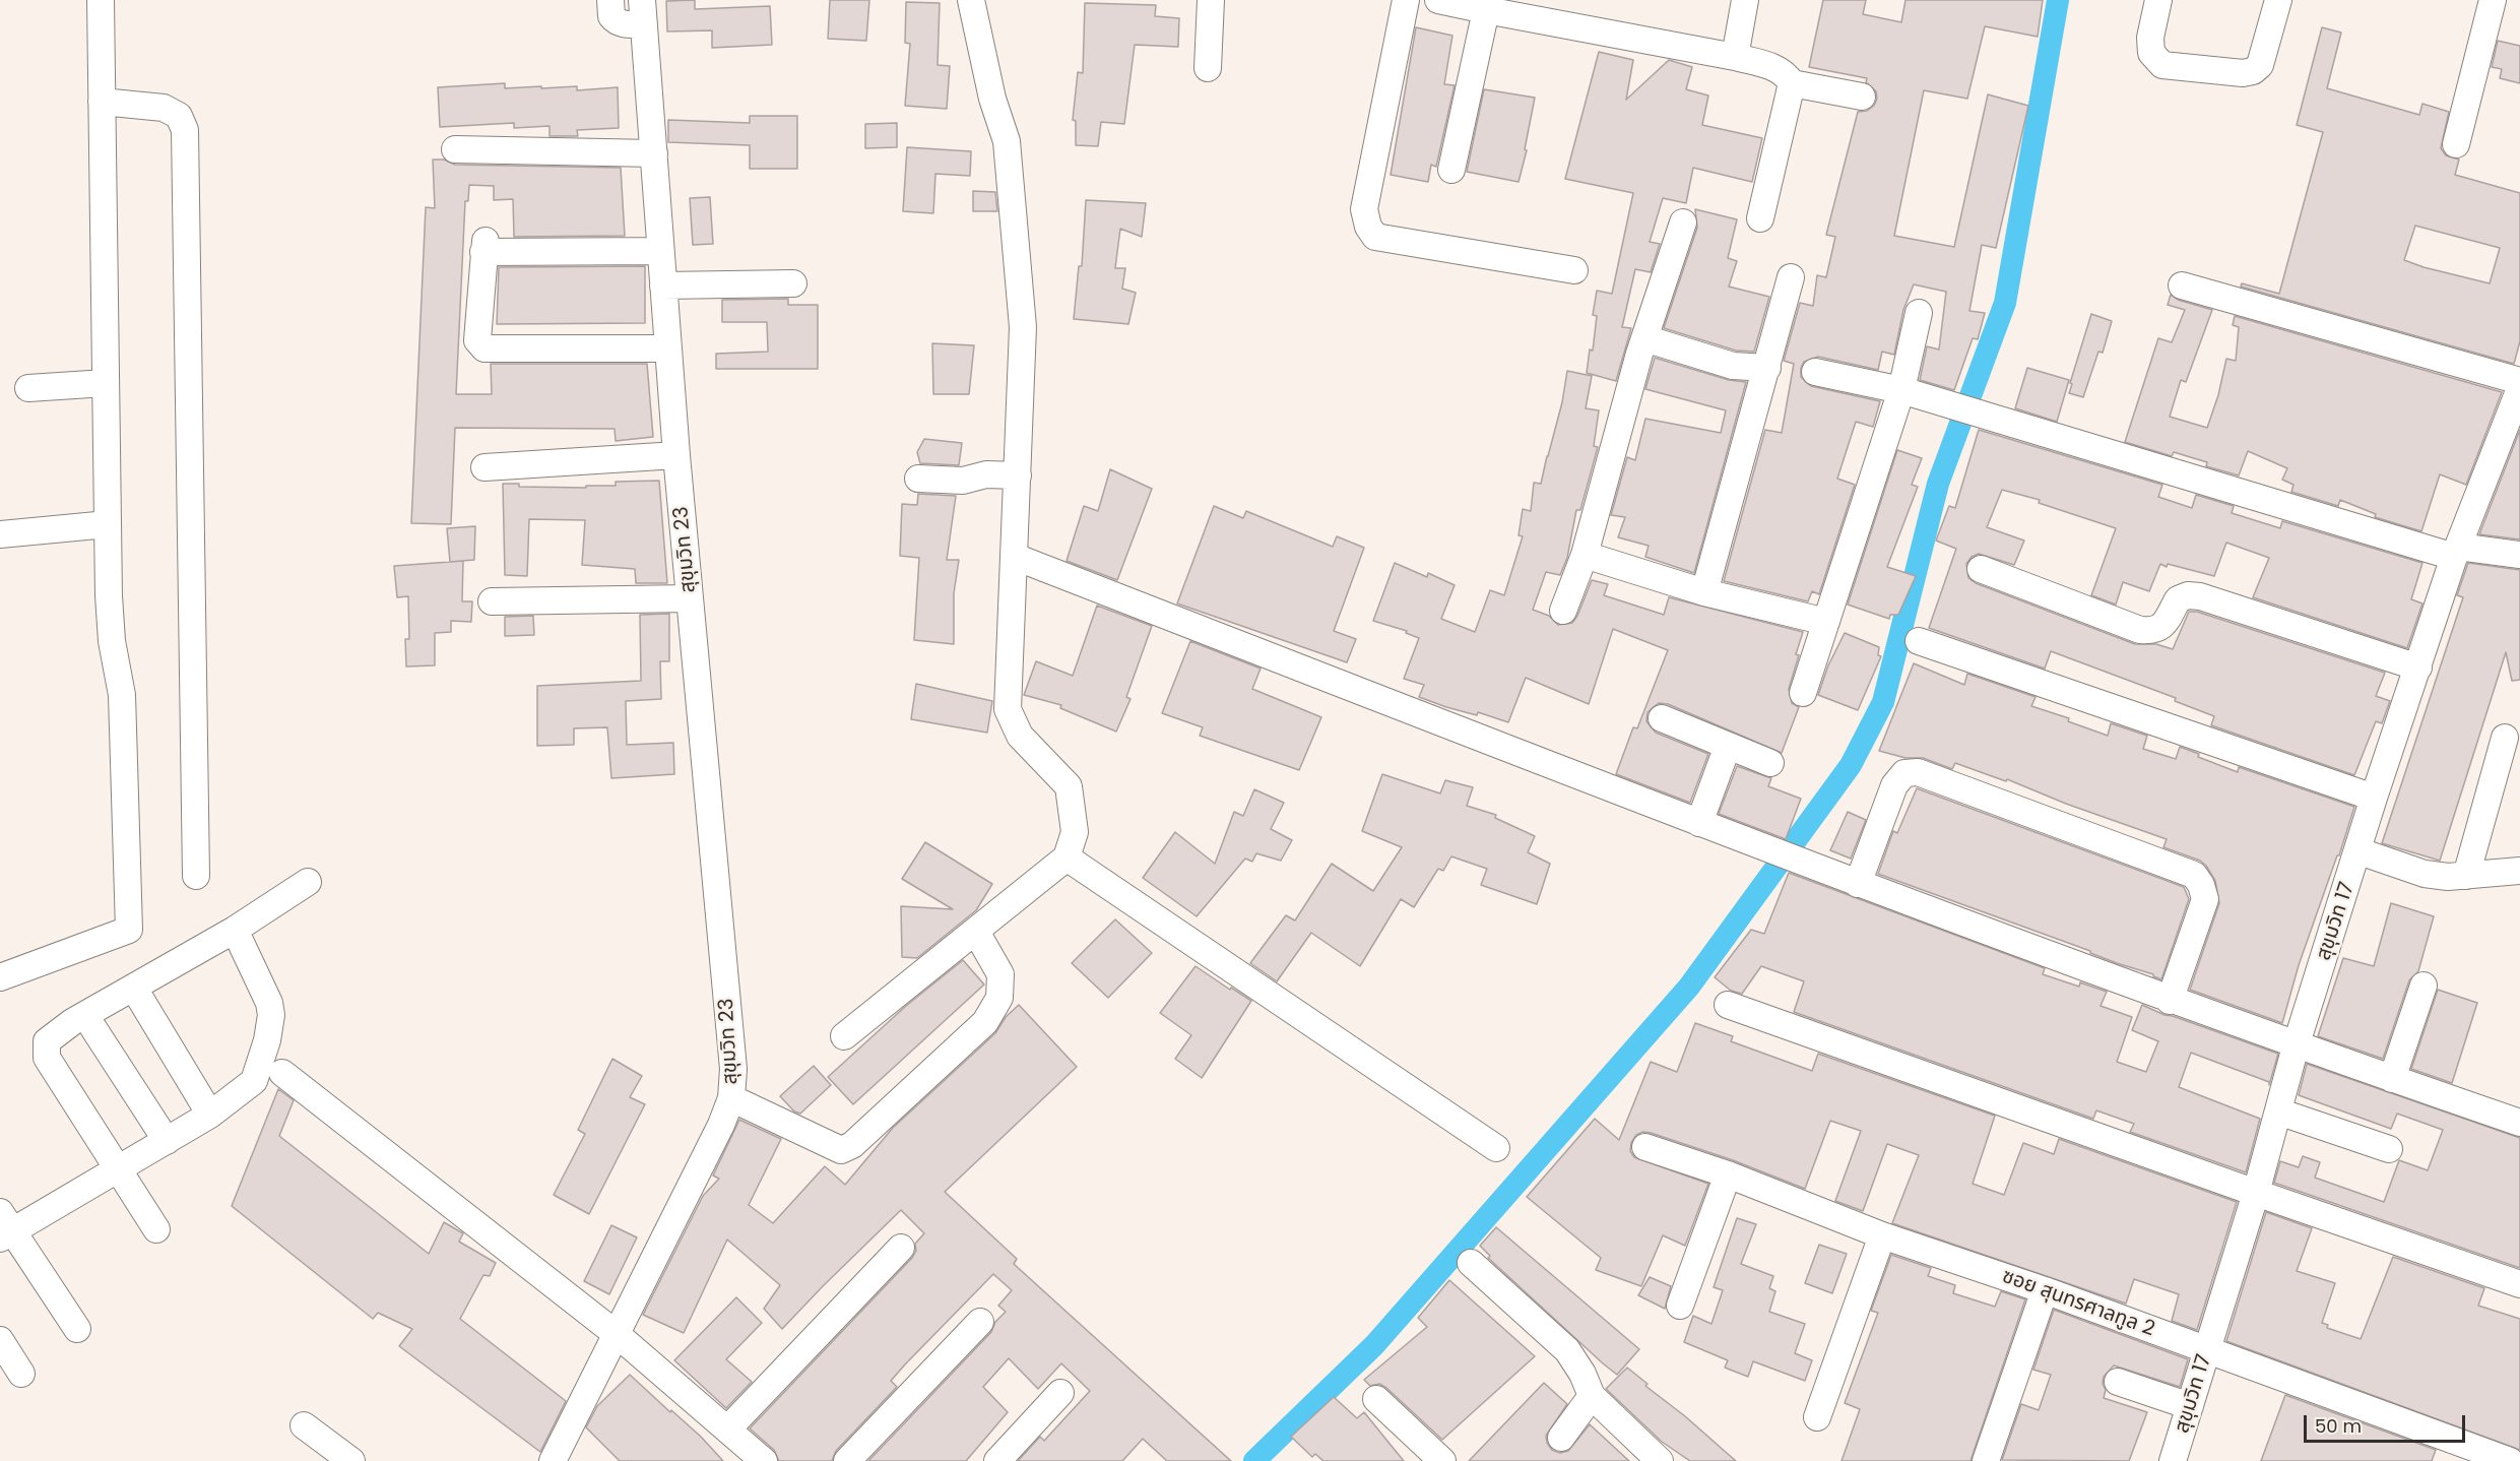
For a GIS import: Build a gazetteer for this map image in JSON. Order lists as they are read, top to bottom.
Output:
{
  "streets": {
    "street": ["สุขุมวิท 23", "สุขุมวิท 17", "ซอย สุนทรศาลทูล 2"]
  },
  "crossings": [
    ["สุขุมวิท 17", "ซอย สุนทรศาลทูล 2"]
  ],
  "scale_bar": "50 m"
}
